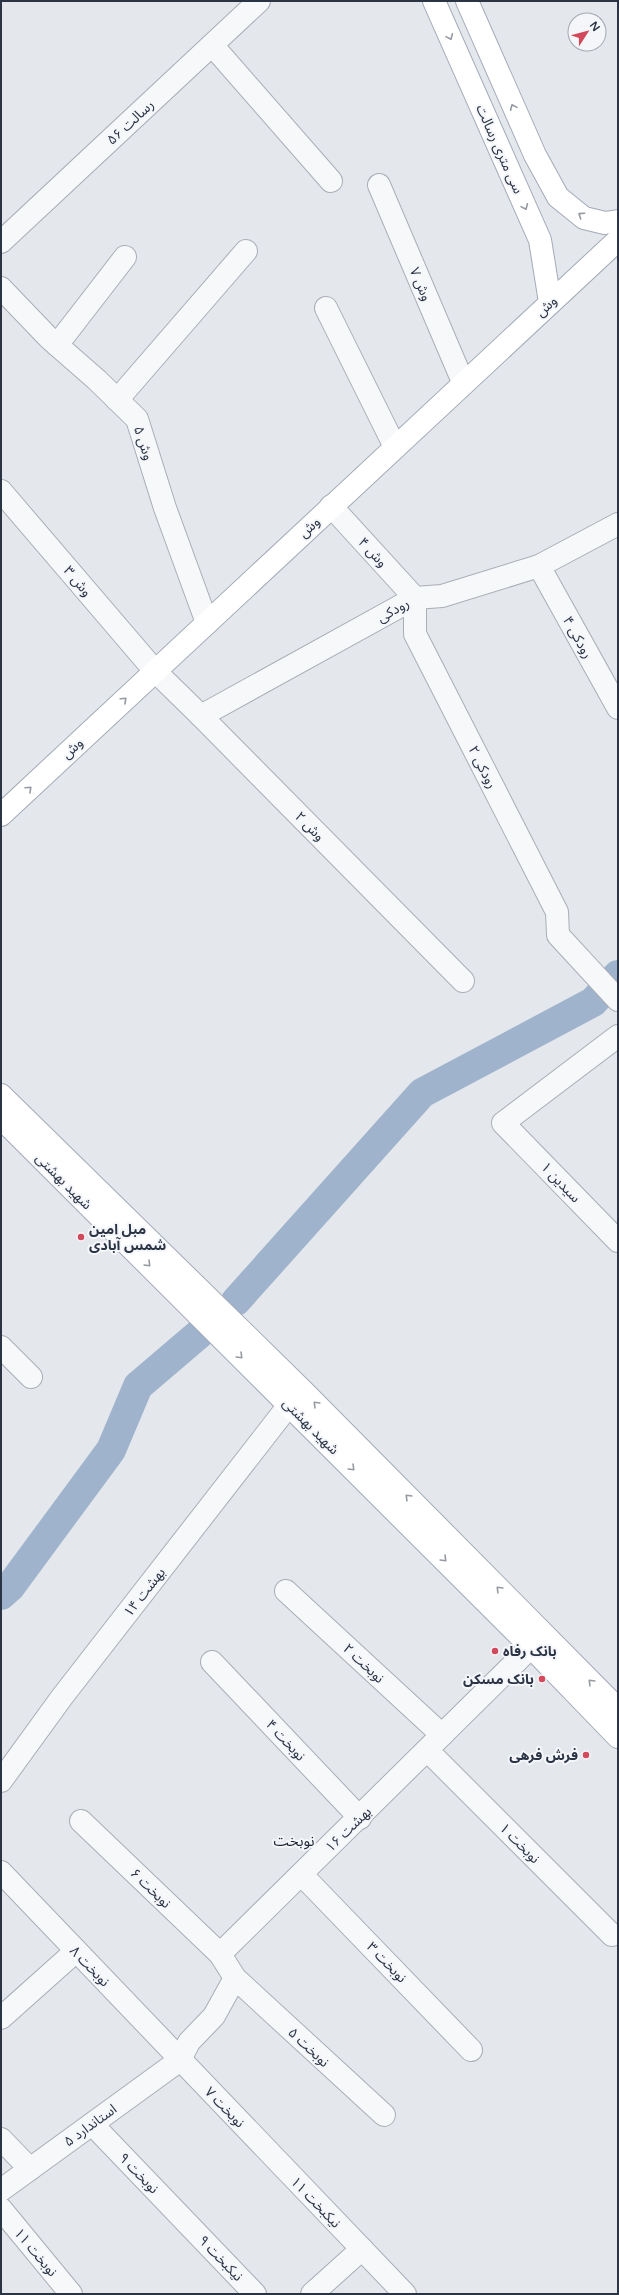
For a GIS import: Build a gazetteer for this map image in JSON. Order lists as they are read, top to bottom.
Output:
{
  "streets": {
    "main road": ["سی متری رسالت", "وش", "شهید بهشتی"],
    "street": [
      "۵۶ رسالت",
      "وش ۷",
      "وش ۵",
      "وش ۴",
      "وش ۳",
      "رودکی",
      "رودکی ۴",
      "رودکی ۲",
      "وش ۲",
      "سیدین ۱",
      "بهشت ۱۴",
      "۲ نوبخت",
      "۴ نوبخت",
      "۱۶ بهشت",
      "۱ نوبخت",
      "نوبخت ۶",
      "۳ نوبخت",
      "۸ نوبخت",
      "۵ نوبخت",
      "۷ نوبخت",
      "۵ استاندارد",
      "۹ نوبخت",
      "۱۱ نیکبخت",
      "۱۱ نوبخت",
      "۹ نیکبخت"
    ]
  },
  "crossings": [
    ["سی متری رسالت", "وش"],
    ["وش ۷", "وش"],
    ["وش", "وش ۵"],
    ["وش", "وش ۴"],
    ["وش", "وش ۳"],
    ["وش", "وش ۲"],
    ["وش ۴", "رودکی"],
    ["وش ۴", "رودکی ۲"],
    ["وش ۳", "وش ۲"],
    ["رودکی", "رودکی ۴"],
    ["رودکی", "رودکی ۲"],
    ["رودکی", "وش ۲"],
    ["شهید بهشتی", "بهشت ۱۴"],
    ["شهید بهشتی", "۱۶ بهشت"],
    ["۲ نوبخت", "۱۶ بهشت"],
    ["۲ نوبخت", "۱ نوبخت"],
    ["۴ نوبخت", "۱۶ بهشت"],
    ["۱۶ بهشت", "۱ نوبخت"],
    ["۱۶ بهشت", "نوبخت ۶"],
    ["۱۶ بهشت", "۳ نوبخت"],
    ["۸ نوبخت", "۷ نوبخت"],
    ["۸ نوبخت", "۵ استاندارد"],
    ["۷ نوبخت", "۵ استاندارد"],
    ["۷ نوبخت", "۱۱ نیکبخت"],
    ["۵ استاندارد", "۹ نوبخت"],
    ["۹ نوبخت", "۹ نیکبخت"]
  ],
  "districts": ["نوبخت"],
  "places": [
    "مبل امین شمس آبادی",
    "بانک رفاه",
    "بانک مسکن",
    "فرش فرهی"
  ],
  "north": "top right"
}
